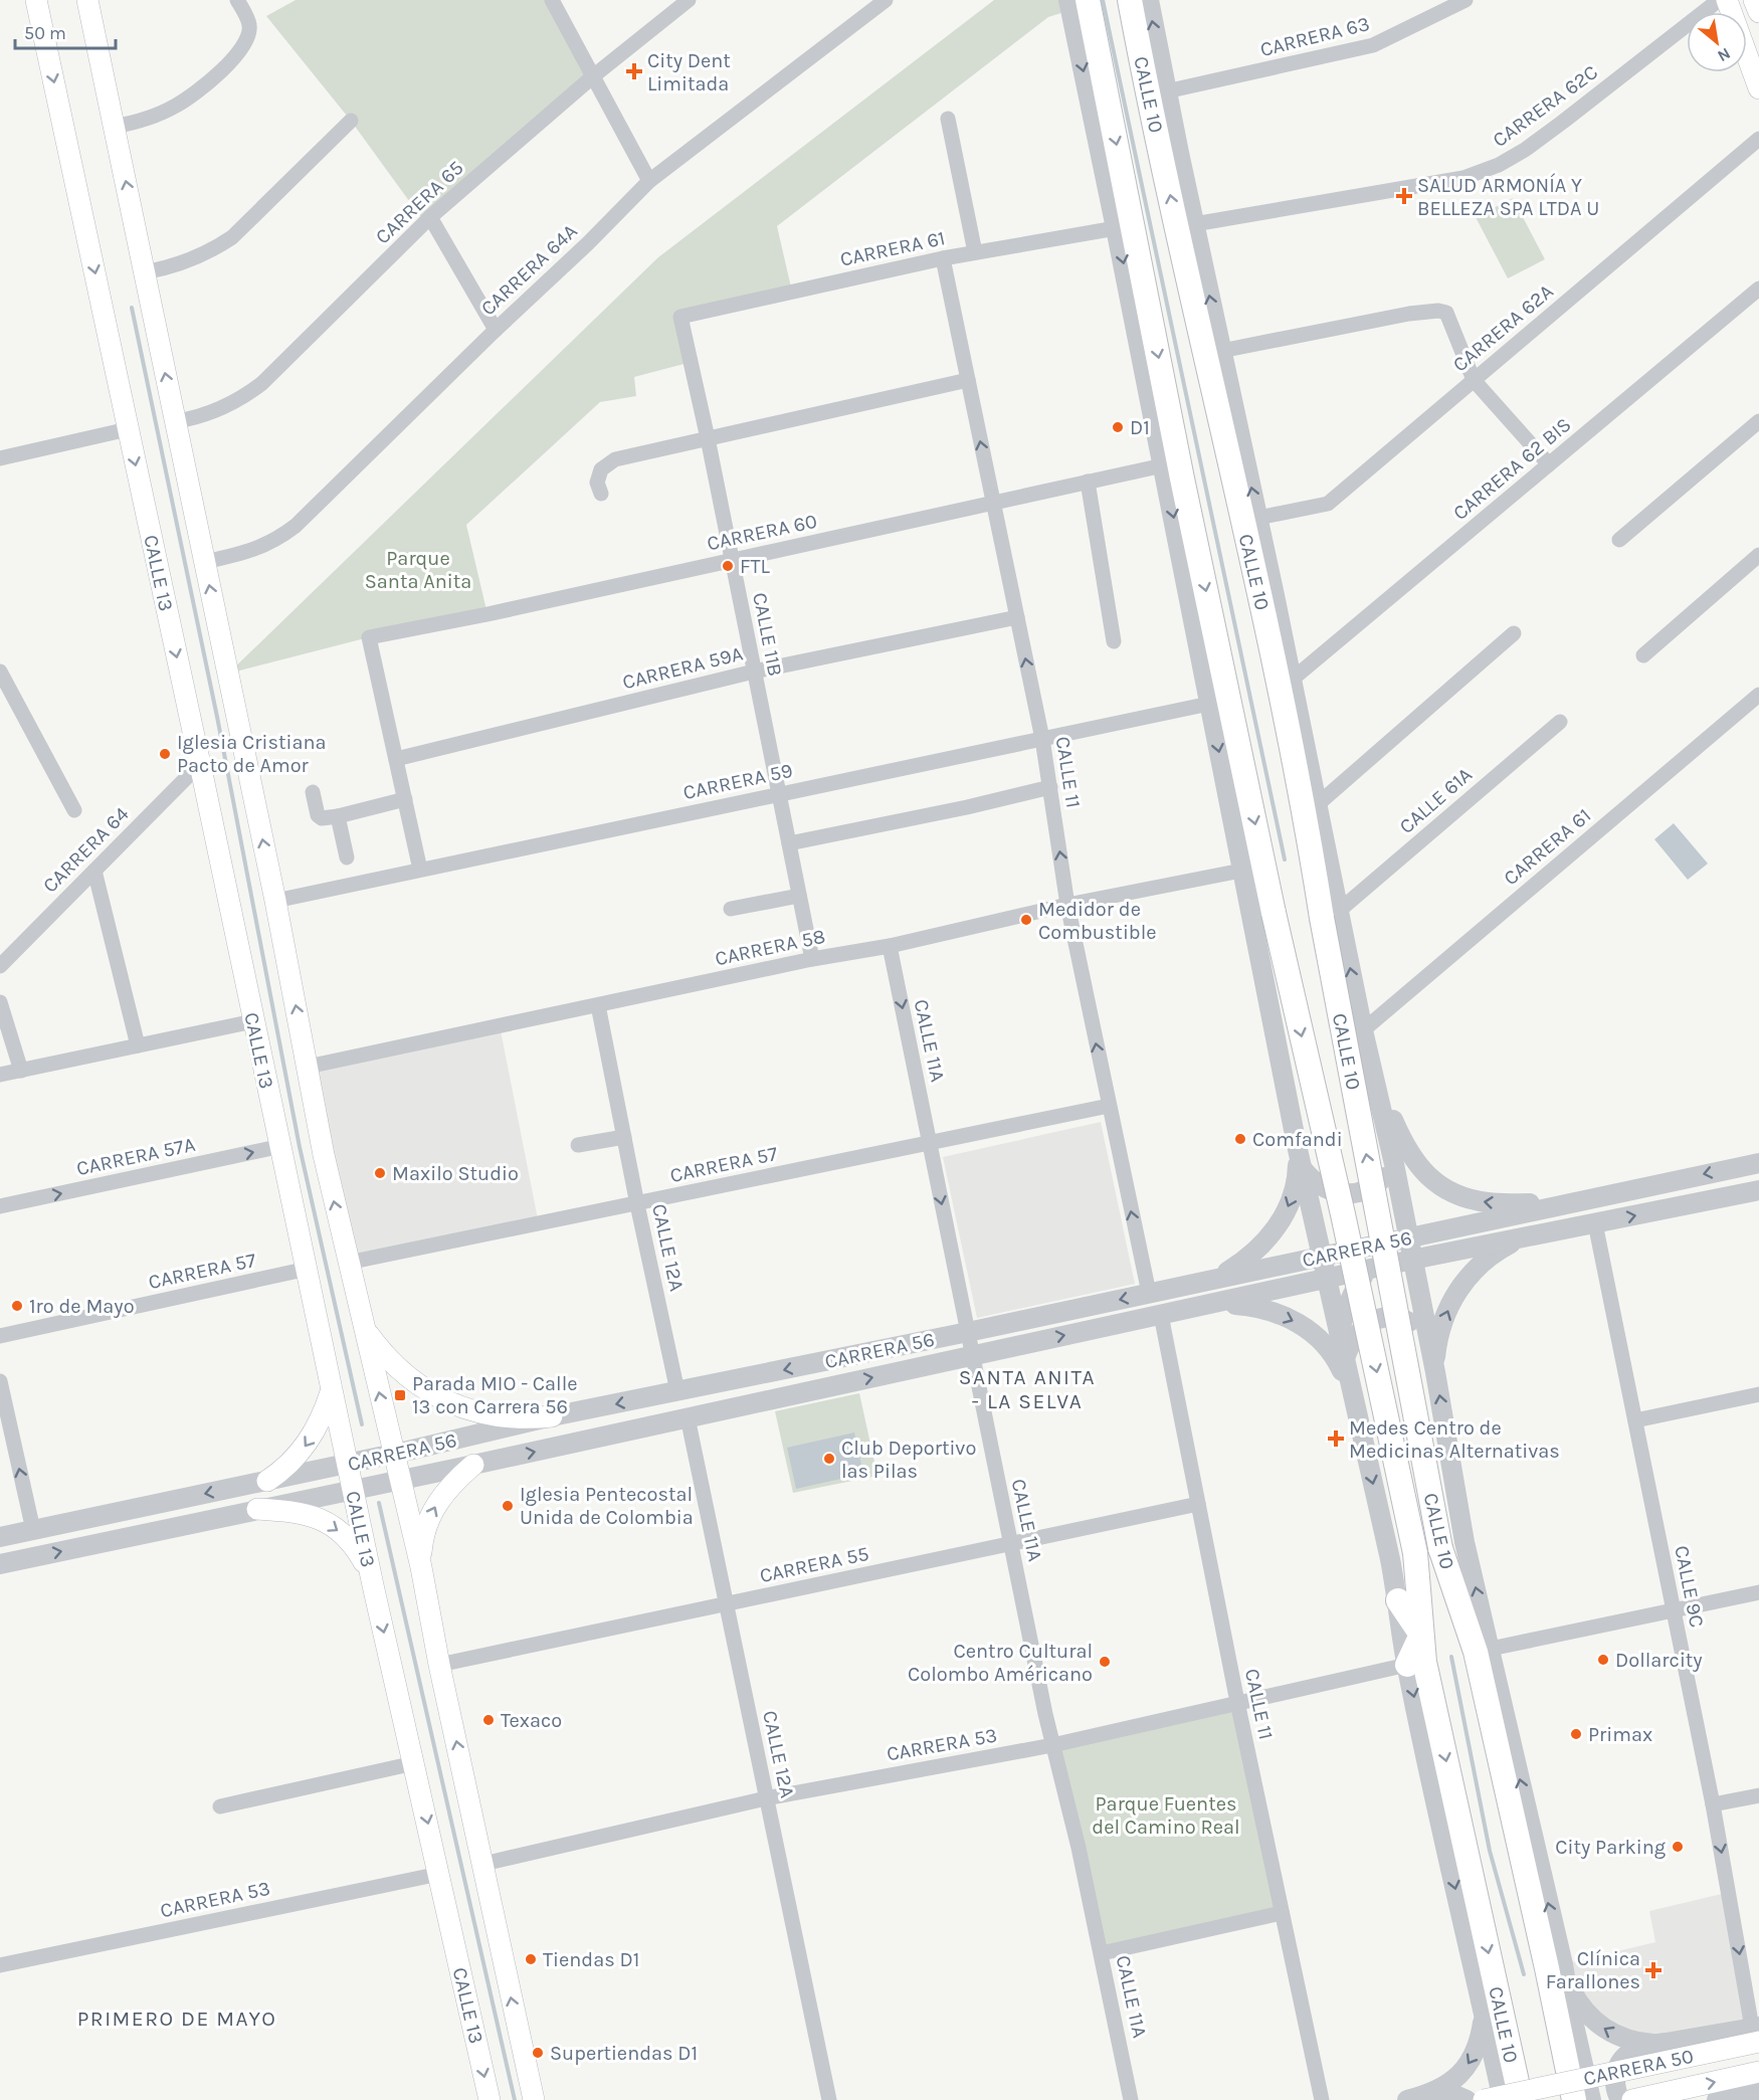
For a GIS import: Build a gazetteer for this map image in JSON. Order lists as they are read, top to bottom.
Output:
{
  "streets": {
    "main road": ["CALLE 10", "CALLE 13", "CARRERA 50"],
    "street": [
      "CARRERA 63",
      "CARRERA 62C",
      "CARRERA 65",
      "CARRERA 61",
      "CARRERA 64A",
      "CARRERA 62A",
      "CARRERA 62 BIS",
      "CARRERA 60",
      "CALLE 11B",
      "CARRERA 59A",
      "CALLE 11",
      "CARRERA 59",
      "CALLE 61A",
      "CARRERA 64",
      "CARRERA 58",
      "CALLE 11A",
      "CARRERA 57A",
      "CARRERA 57",
      "CALLE 12A",
      "CARRERA 56",
      "CARRERA 55",
      "CALLE 9C",
      "CARRERA 53"
    ]
  },
  "crossings": [
    ["CARRERA 63", "CALLE 10"],
    ["CALLE 10", "CARRERA 62C"],
    ["CALLE 10", "CARRERA 61"],
    ["CALLE 10", "CARRERA 62A"],
    ["CALLE 10", "CARRERA 62 BIS"],
    ["CALLE 10", "CARRERA 60"],
    ["CALLE 10", "CARRERA 59"],
    ["CALLE 10", "CALLE 61A"],
    ["CALLE 10", "CARRERA 58"],
    ["CALLE 10", "CARRERA 56"],
    ["CALLE 10", "CARRERA 53"],
    ["CARRERA 61", "CALLE 11B"],
    ["CARRERA 61", "CALLE 11"],
    ["CARRERA 60", "CALLE 11B"],
    ["CARRERA 60", "CARRERA 59A"],
    ["CARRERA 60", "CALLE 11"],
    ["CALLE 13", "CARRERA 64"],
    ["CALLE 13", "CARRERA 57A"],
    ["CALLE 13", "CARRERA 57"],
    ["CALLE 13", "CARRERA 56"],
    ["CALLE 13", "CARRERA 53"],
    ["CALLE 11B", "CARRERA 59A"],
    ["CALLE 11B", "CARRERA 59"],
    ["CALLE 11B", "CARRERA 58"],
    ["CARRERA 59A", "CALLE 11"],
    ["CALLE 11", "CARRERA 59"],
    ["CALLE 11", "CARRERA 58"],
    ["CALLE 11", "CARRERA 57"],
    ["CALLE 11", "CARRERA 56"],
    ["CALLE 11", "CARRERA 55"],
    ["CALLE 11", "CARRERA 53"],
    ["CARRERA 58", "CALLE 11A"],
    ["CARRERA 58", "CALLE 12A"],
    ["CALLE 11A", "CARRERA 57"],
    ["CALLE 11A", "CARRERA 56"],
    ["CALLE 11A", "CARRERA 55"],
    ["CALLE 11A", "CARRERA 53"],
    ["CARRERA 57", "CALLE 12A"],
    ["CALLE 12A", "CARRERA 56"],
    ["CALLE 12A", "CARRERA 55"],
    ["CALLE 12A", "CARRERA 53"],
    ["CARRERA 56", "CALLE 9C"],
    ["CALLE 9C", "CARRERA 50"]
  ],
  "one_way": ["CALLE 11"],
  "districts": ["SANTA ANITA - LA SELVA", "PRIMERO DE MAYO"],
  "parks": ["Parque Santa Anita", "Parque Fuentes del Camino Real"],
  "places": {
    "health": [
      "City Dent Limitada",
      "SALUD ARMONÍA Y BELLEZA SPA LTDA U",
      "Medes Centro de Medicinas Alternativas",
      "Clínica Farallones"
    ],
    "other": [
      "D1",
      "FTL",
      "Iglesia Cristiana Pacto de Amor",
      "Medidor de Combustible",
      "Comfandi",
      "Maxilo Studio",
      "1ro de Mayo",
      "Club Deportivo las Pilas",
      "Iglesia Pentecostal Unida de Colombia",
      "Dollarcity",
      "Centro Cultural Colombo Américano",
      "Texaco",
      "Primax",
      "City Parking",
      "Tiendas D1",
      "Supertiendas D1"
    ],
    "transit": ["Parada MIO - Calle 13 con Carrera 56"]
  },
  "scale_bar": "50 m",
  "north": "bottom right"
}
